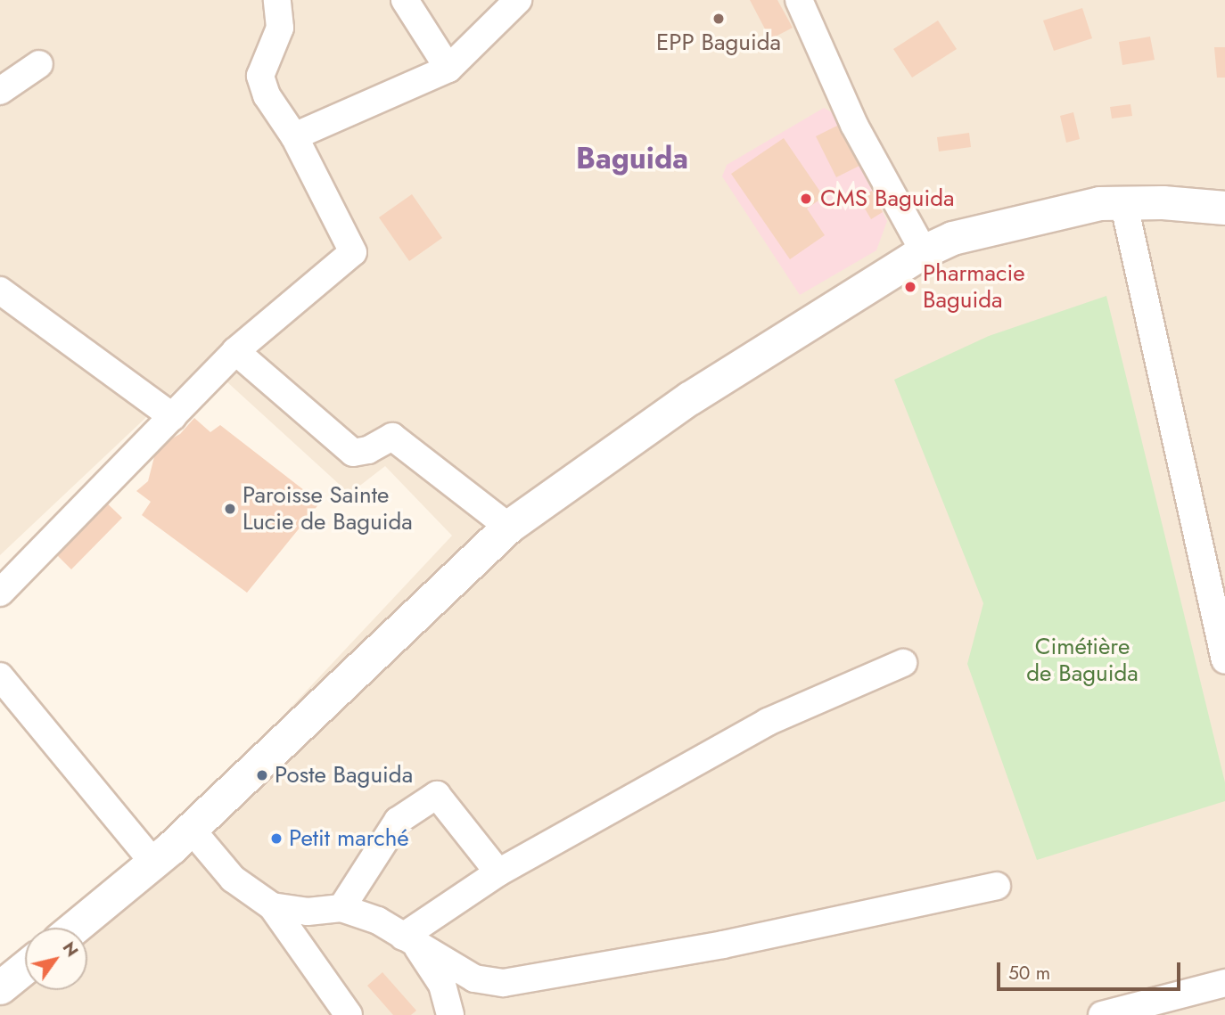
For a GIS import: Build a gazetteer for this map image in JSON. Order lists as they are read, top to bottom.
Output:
{
  "districts": ["Baguida"],
  "parks": ["Cimétière de Baguida"],
  "places": [
    "EPP Baguida",
    "CMS Baguida",
    "Pharmacie Baguida",
    "Paroisse Sainte Lucie de Baguida",
    "Poste Baguida",
    "Petit marché"
  ],
  "scale_bar": "50 m",
  "north": "top right"
}
